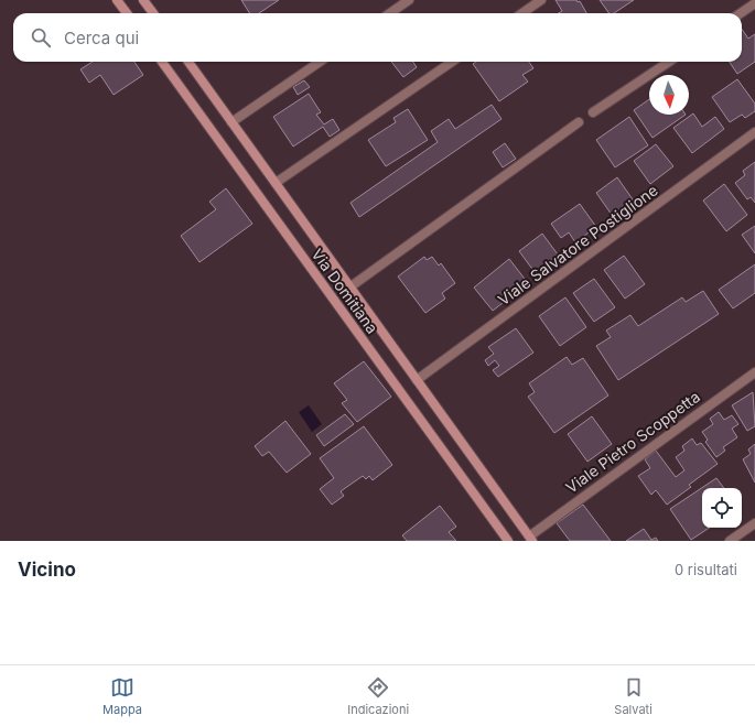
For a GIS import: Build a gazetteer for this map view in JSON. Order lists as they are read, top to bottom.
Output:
{
  "streets": {
    "main road": ["Via Domitiana"],
    "street": ["Viale Salvatore Postiglione", "Viale Pietro Scoppetta"]
  },
  "crossings": [
    ["Viale Salvatore Postiglione", "Via Domitiana"],
    ["Via Domitiana", "Viale Pietro Scoppetta"]
  ],
  "north": "bottom",
  "page": {
    "search": "Cerca qui",
    "heading": ["Vicino", "0 risultati"],
    "nav": ["Mappa", "Indicazioni", "Salvati"]
  }
}
